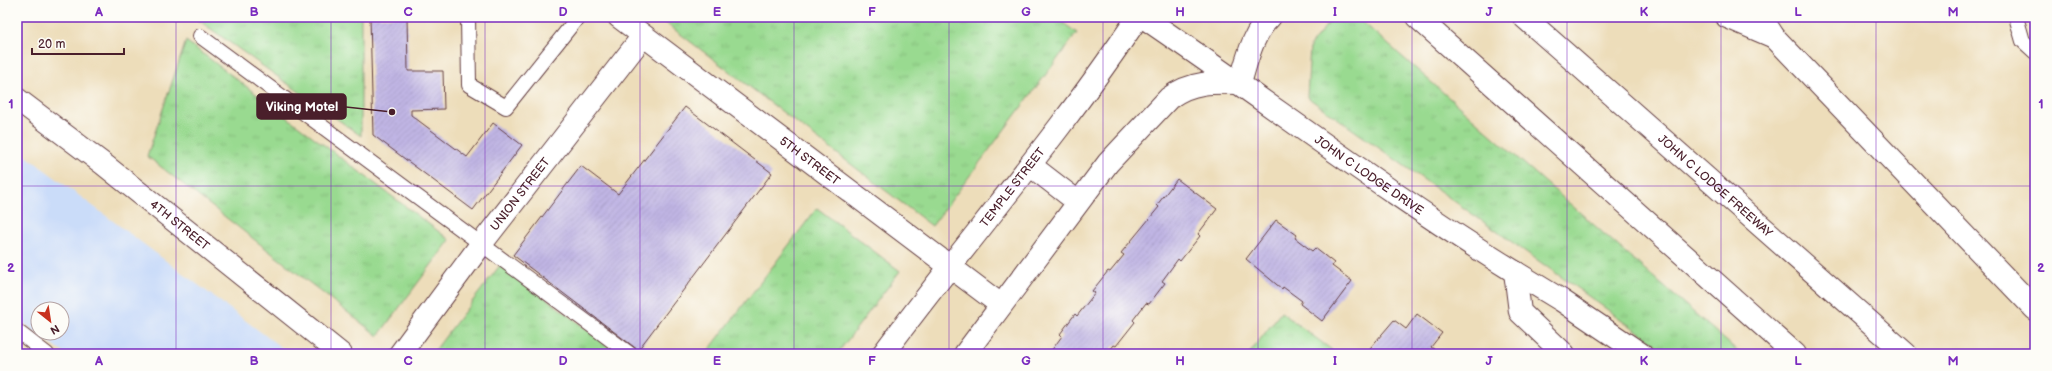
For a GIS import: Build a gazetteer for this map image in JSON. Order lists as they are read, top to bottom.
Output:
{
  "streets": {
    "main road": [
      "5TH STREET",
      "JOHN C LODGE DRIVE",
      "JOHN C LODGE FREEWAY",
      "TEMPLE STREET",
      "UNION STREET",
      "4TH STREET"
    ]
  },
  "crossings": [
    ["5TH STREET", "TEMPLE STREET"],
    ["5TH STREET", "UNION STREET"]
  ],
  "places": ["Viking Motel"],
  "scale_bar": "20 m",
  "north": "bottom right",
  "grid": {
    "columns": [
      "A",
      "B",
      "C",
      "D",
      "E",
      "F",
      "G",
      "H",
      "I",
      "J",
      "K",
      "L",
      "M"
    ],
    "rows": ["1", "2"]
  }
}
